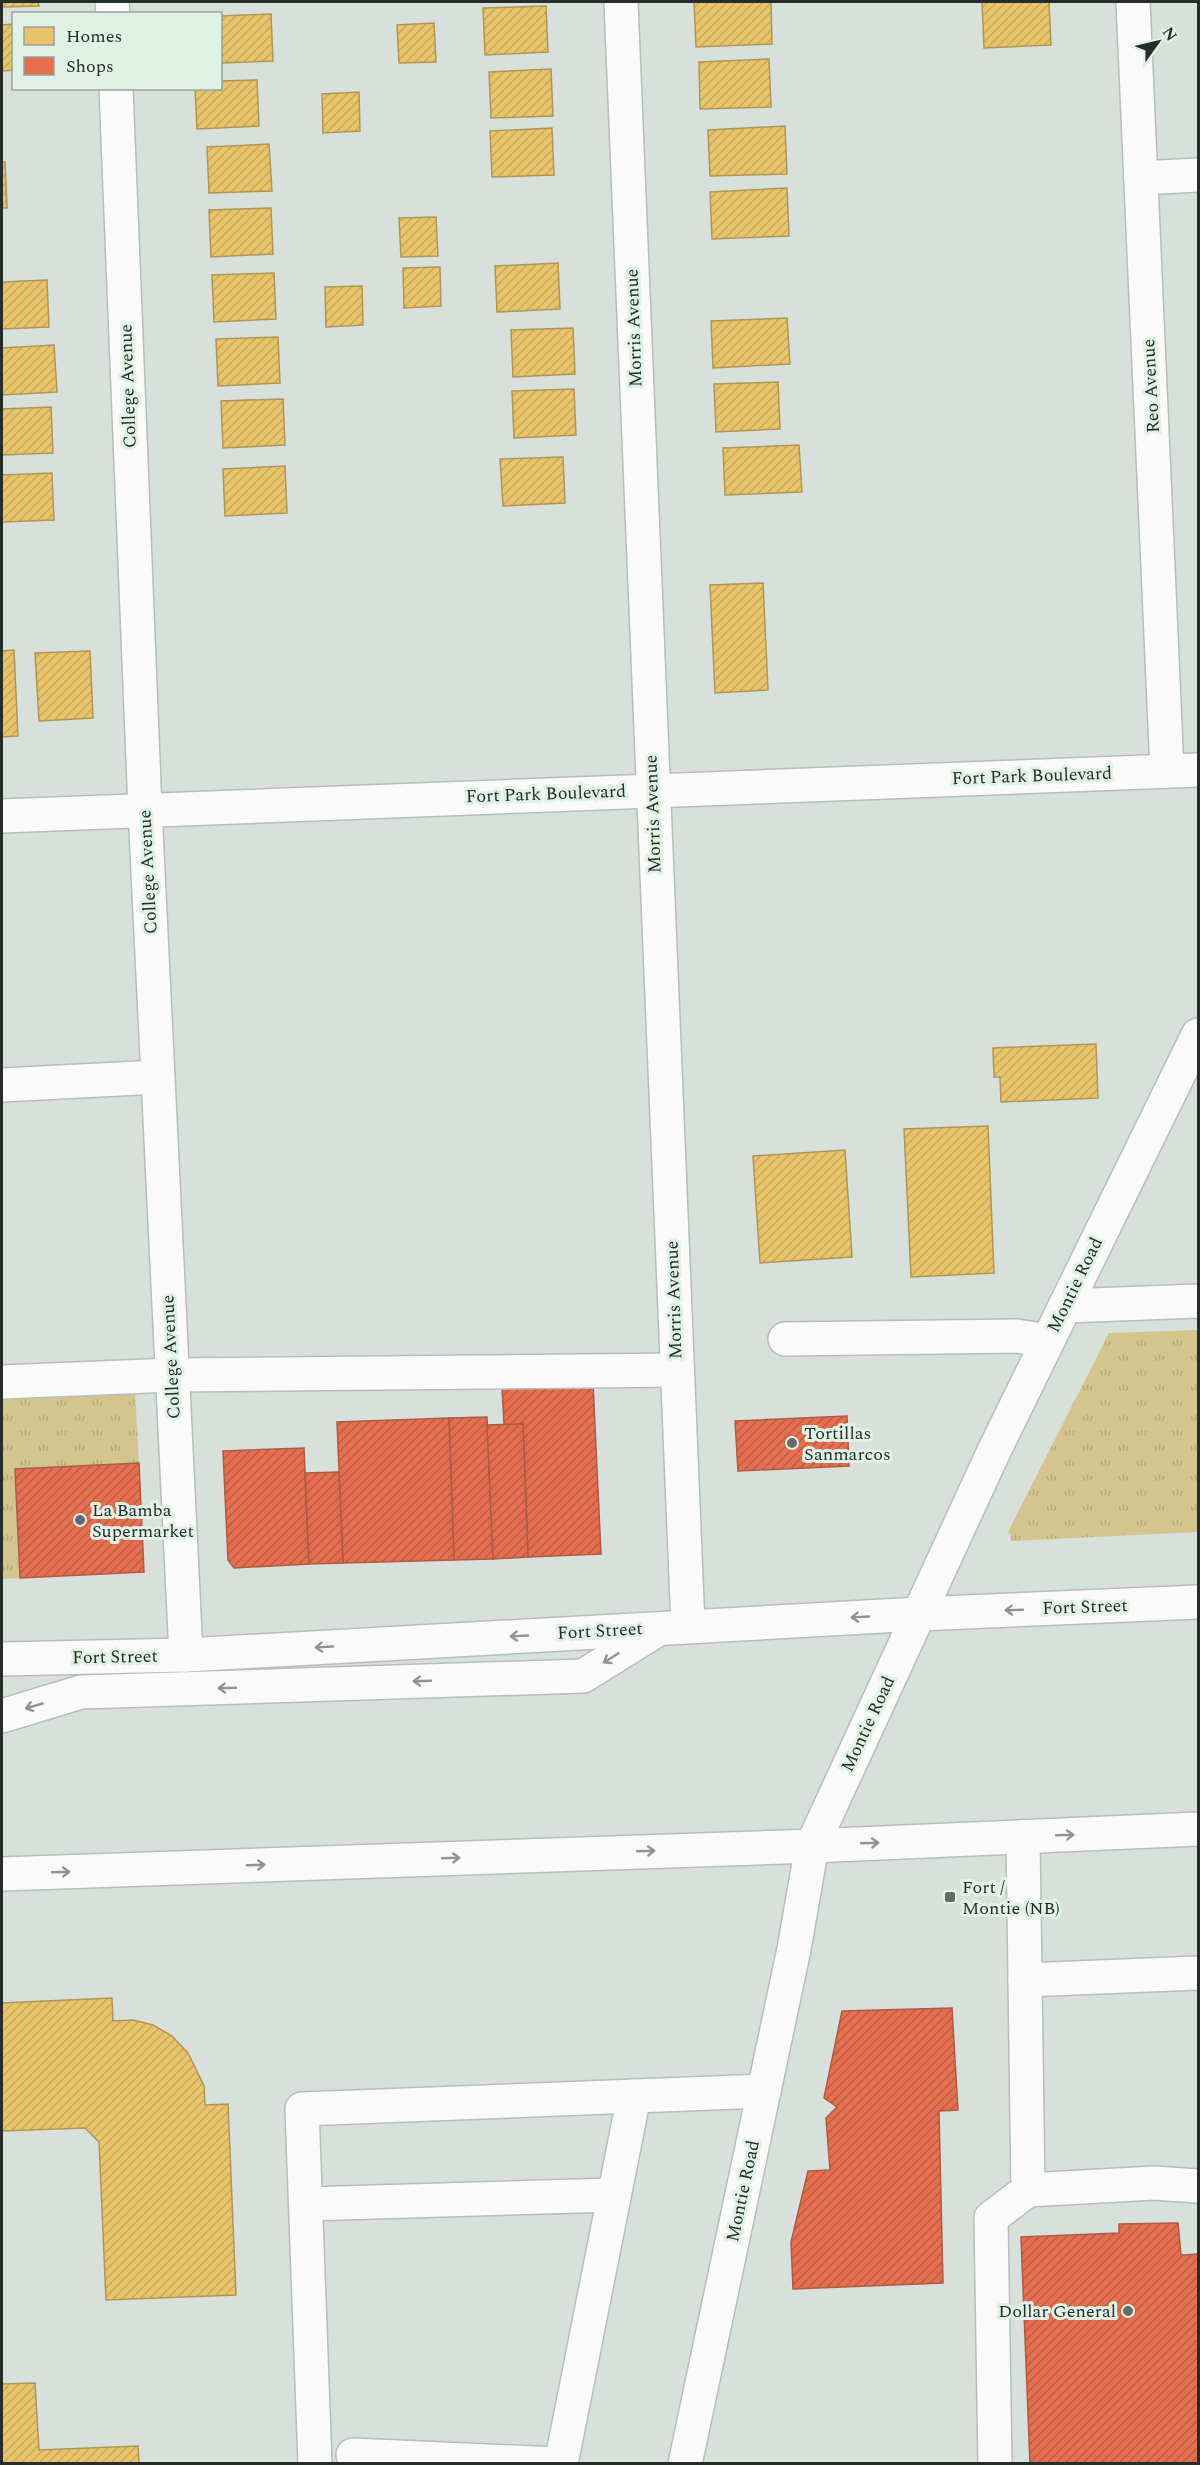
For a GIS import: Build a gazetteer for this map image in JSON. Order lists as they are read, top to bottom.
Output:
{
  "streets": {
    "street": [
      "Morris Avenue",
      "College Avenue",
      "Reo Avenue",
      "Fort Park Boulevard",
      "Montie Road",
      "Fort Street"
    ]
  },
  "crossings": [
    ["Morris Avenue", "Fort Park Boulevard"],
    ["Morris Avenue", "Fort Street"],
    ["College Avenue", "Fort Park Boulevard"],
    ["College Avenue", "Fort Street"],
    ["Reo Avenue", "Fort Park Boulevard"],
    ["Montie Road", "Fort Street"]
  ],
  "places": {
    "other": ["Tortillas Sanmarcos", "La Bamba Supermarket", "Dollar General"],
    "transit": ["Fort / Montie (NB)"]
  },
  "legend": ["Homes", "Shops"],
  "north": "top right"
}
